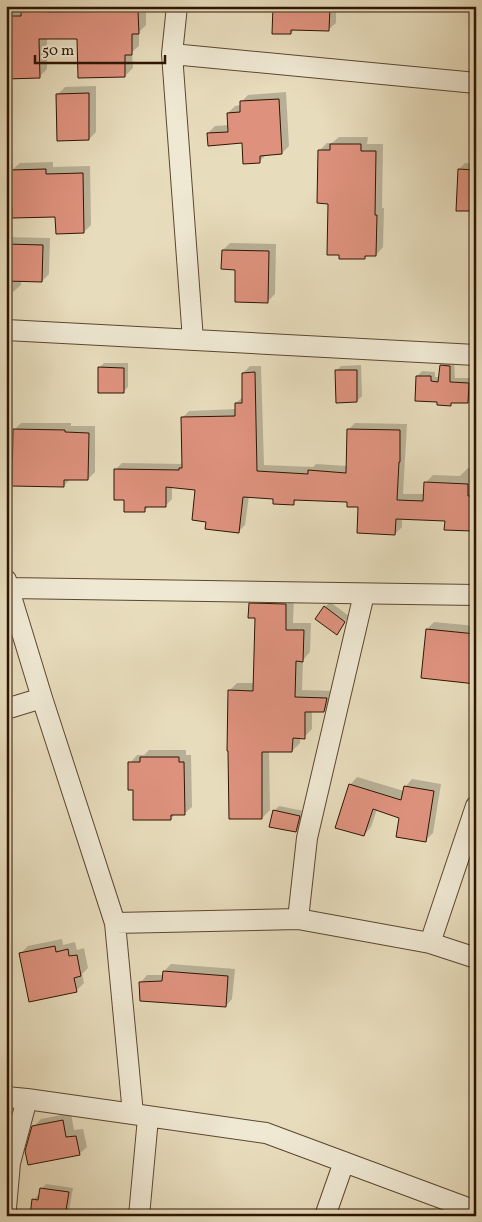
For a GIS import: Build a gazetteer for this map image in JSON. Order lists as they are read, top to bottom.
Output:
{
  "scale_bar": "50 m"
}
